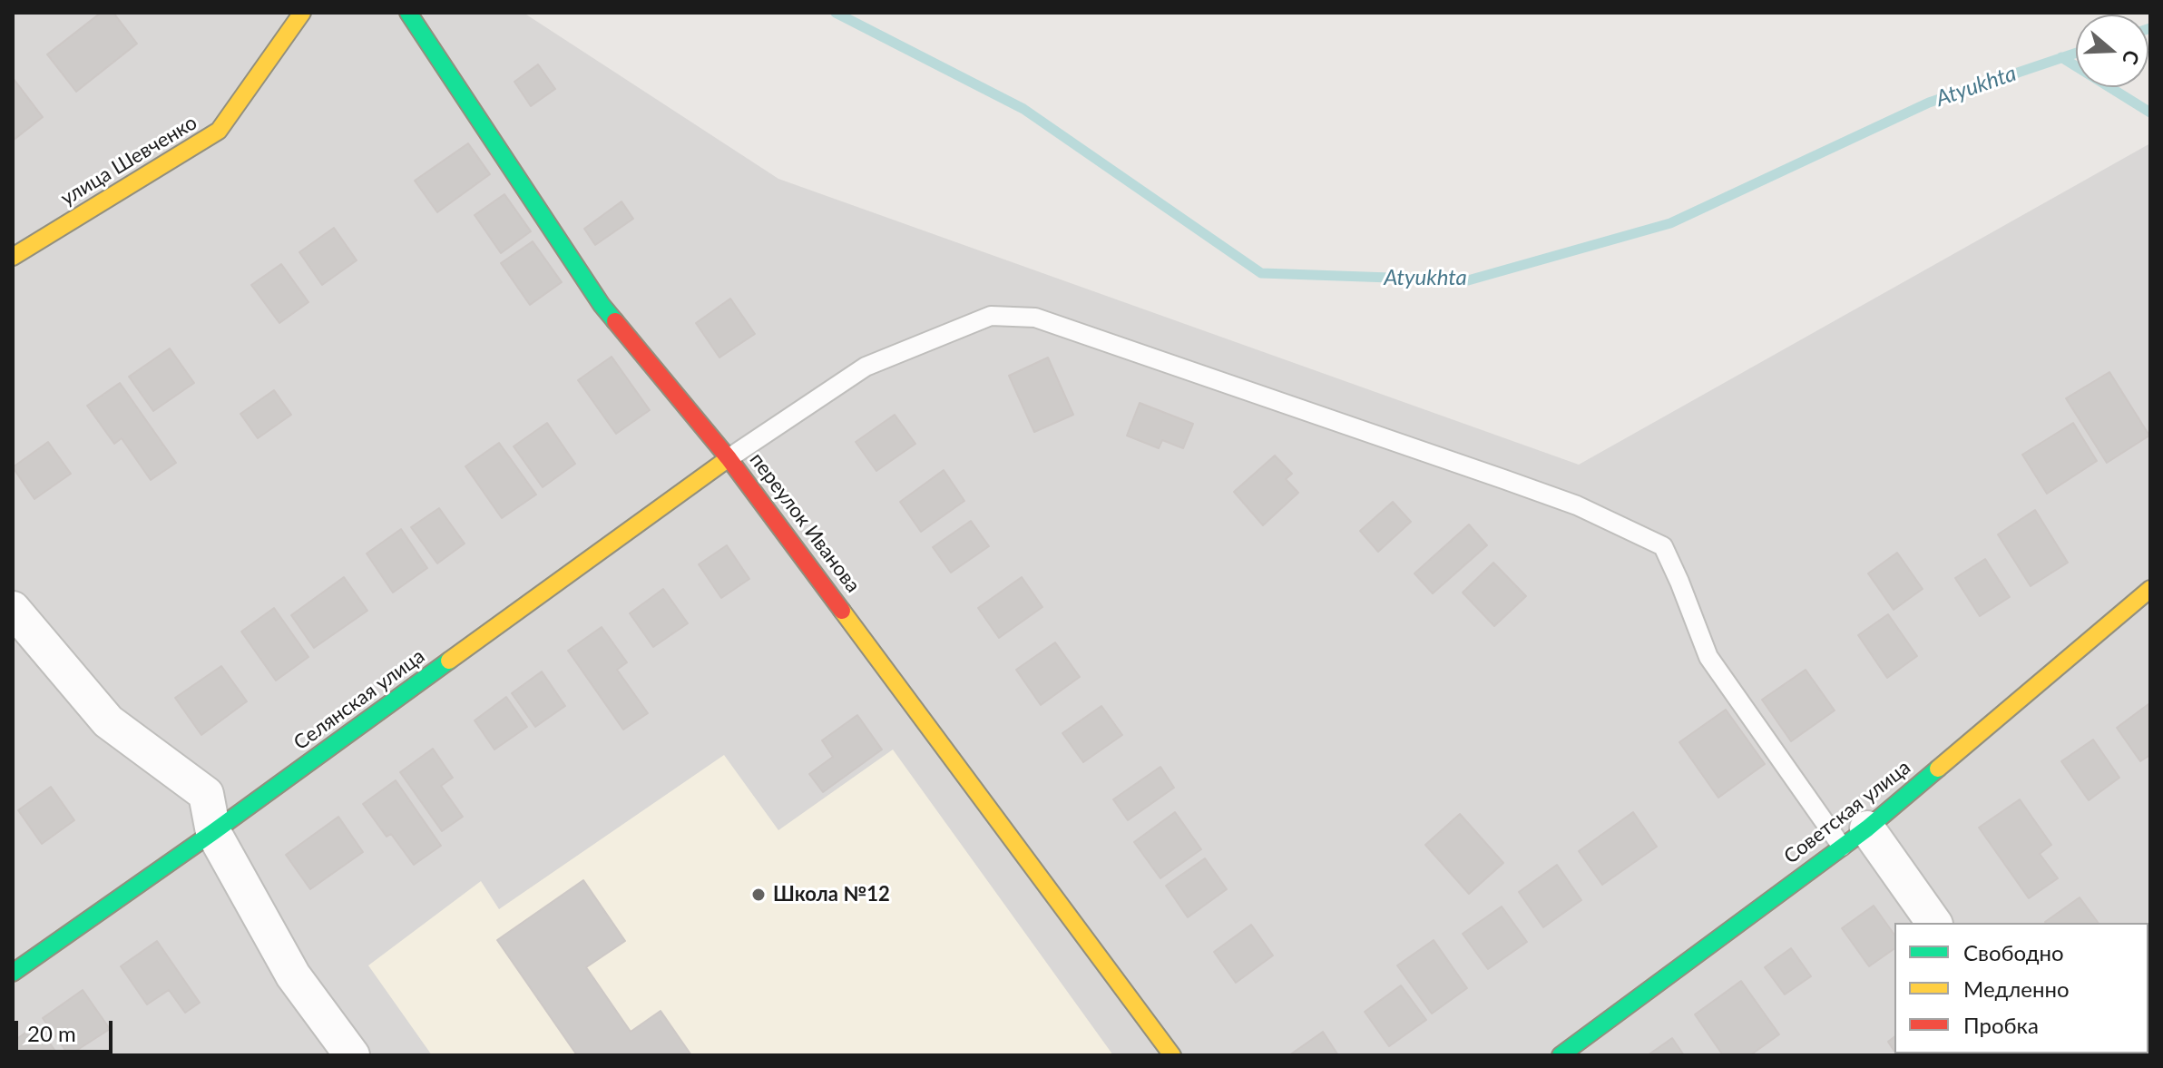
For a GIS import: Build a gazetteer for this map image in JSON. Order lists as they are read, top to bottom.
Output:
{
  "streets": {
    "street": [
      "улица Шевченко",
      "переулок Иванова",
      "Селянская улица",
      "Советская улица"
    ]
  },
  "crossings": [
    ["переулок Иванова", "Селянская улица"]
  ],
  "water": ["Atyukhta"],
  "places": ["Школа №12"],
  "legend": ["Свободно", "Медленно", "Пробка"],
  "scale_bar": "20 m",
  "north": "right"
}
